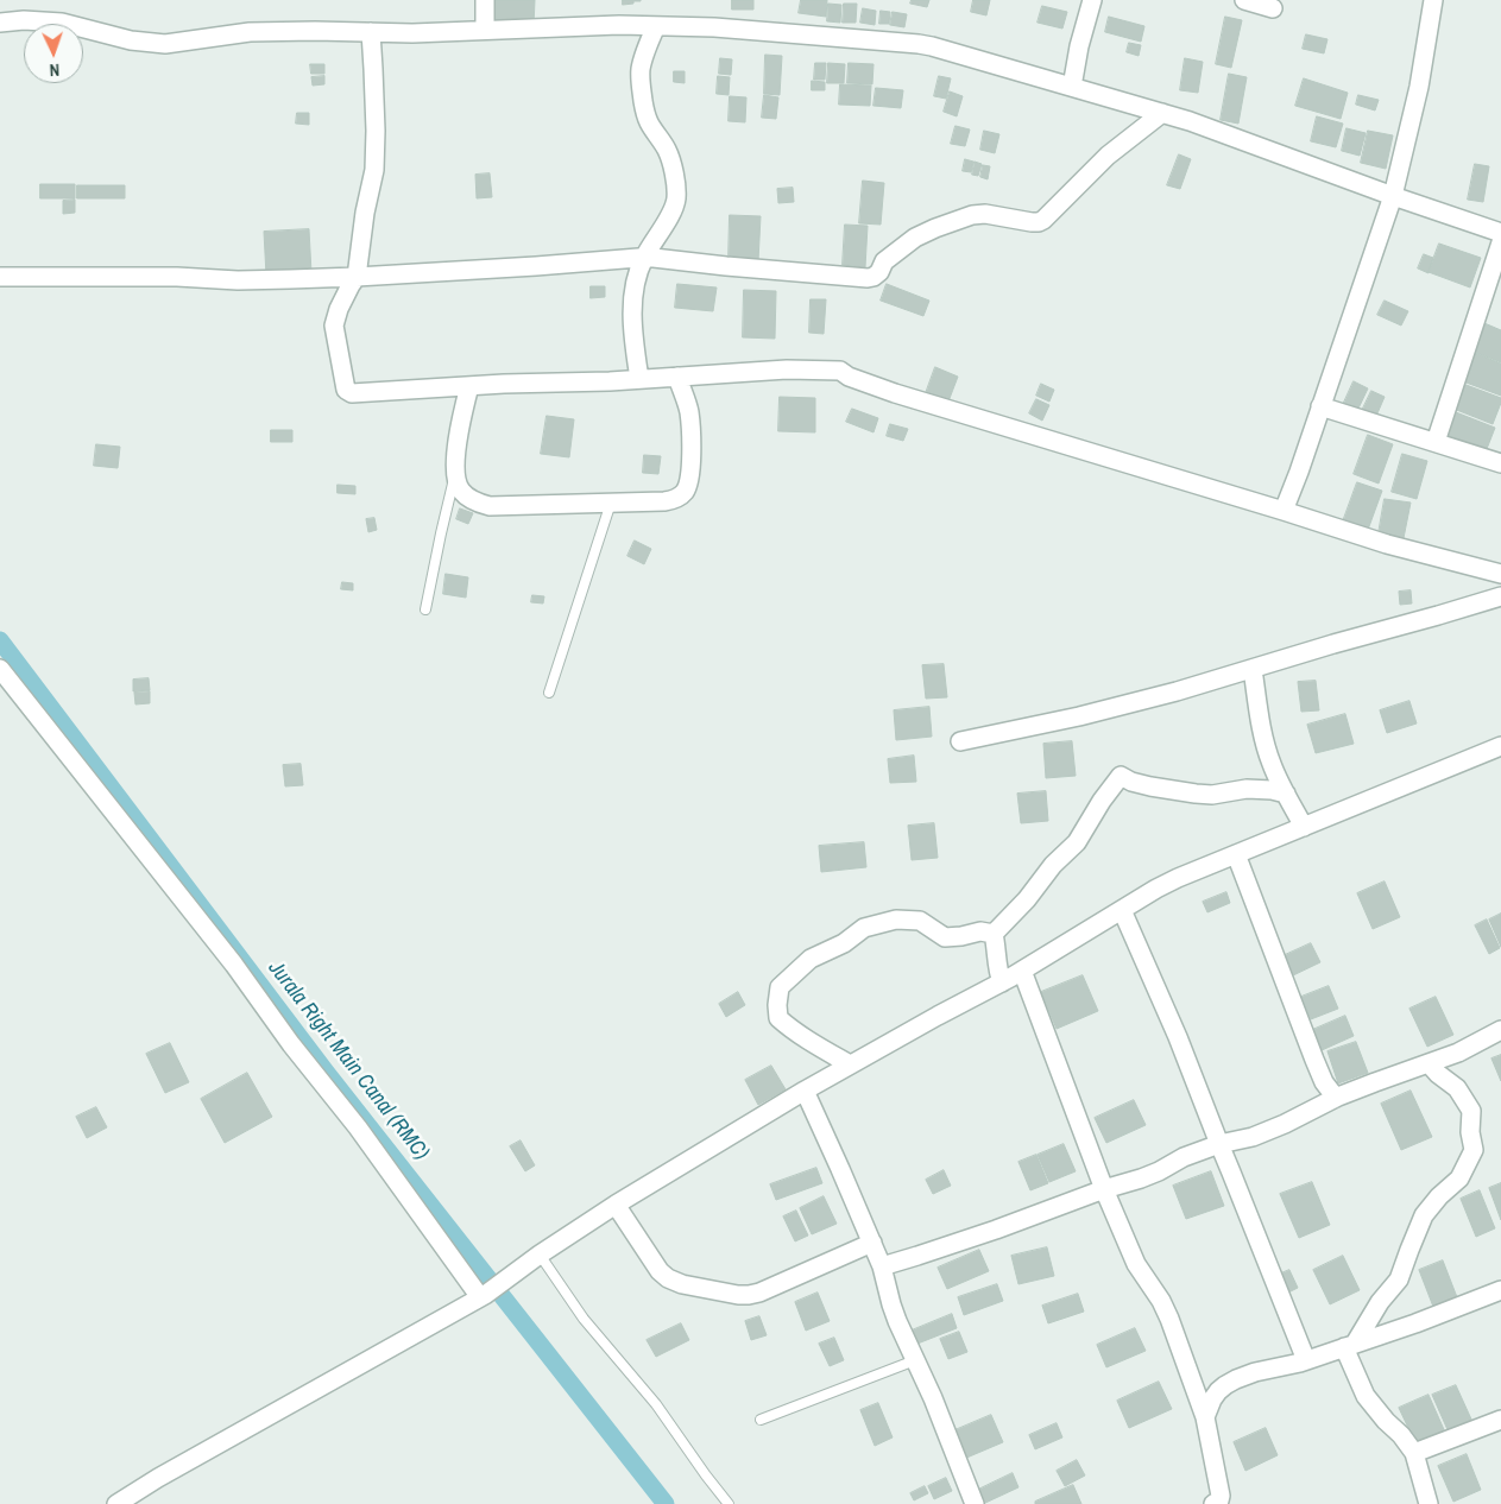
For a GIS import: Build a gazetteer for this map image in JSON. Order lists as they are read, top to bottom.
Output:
{
  "water": ["Jurala Right Main Canal (RMC)"],
  "north": "bottom"
}
